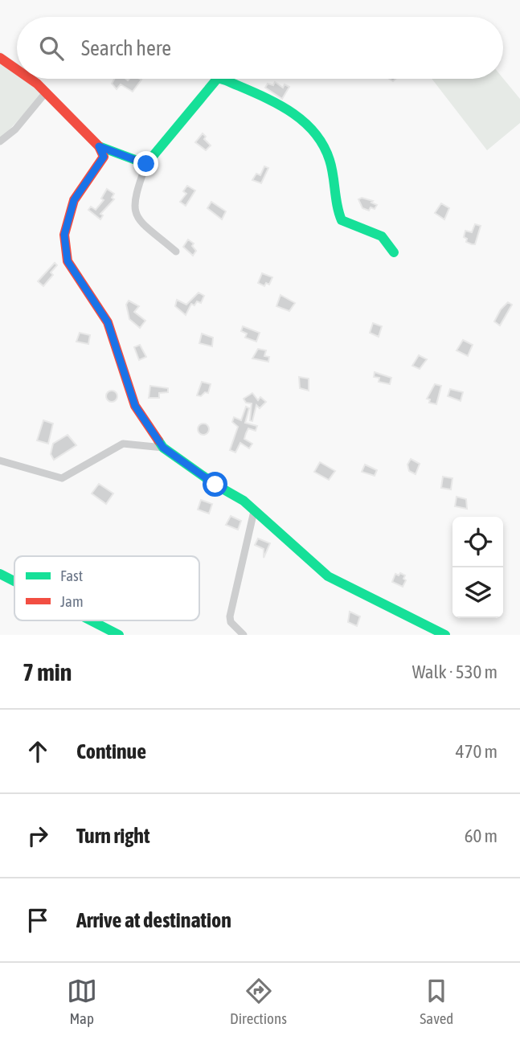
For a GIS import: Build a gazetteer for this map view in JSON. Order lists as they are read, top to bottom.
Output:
{
  "legend": ["Fast", "Jam"],
  "page": {
    "search": "Search here",
    "heading": ["7 min", "Walk · 530 m"],
    "list": [
      ["Continue", "470 m"],
      ["Turn right", "60 m"],
      "Arrive at destination"
    ],
    "nav": ["Map", "Directions", "Saved"]
  }
}
